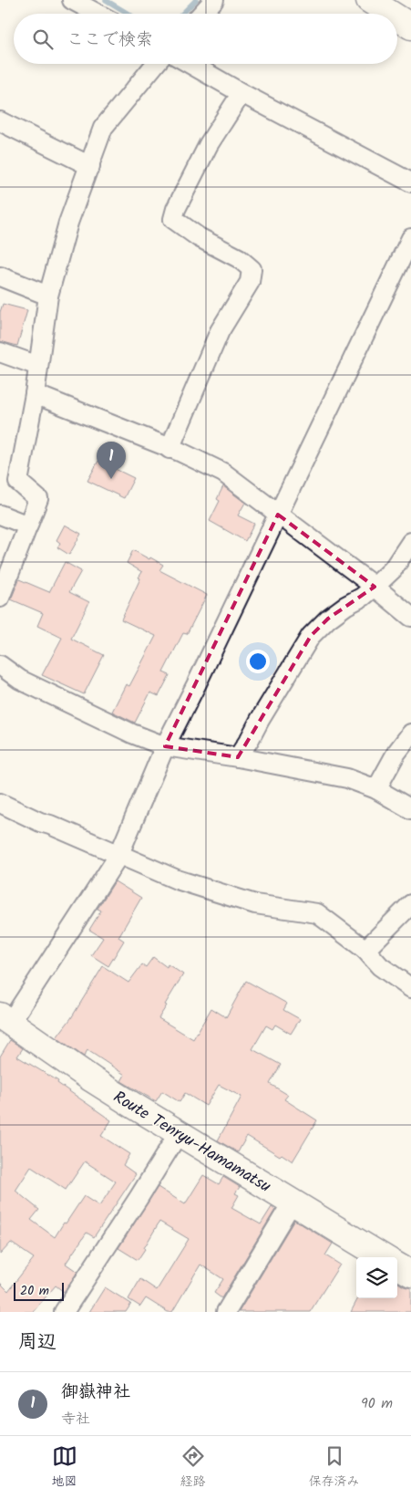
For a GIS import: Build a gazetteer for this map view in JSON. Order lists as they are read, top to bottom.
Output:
{
  "streets": {
    "main road": ["Route Tenryu-Hamamatsu"]
  },
  "scale_bar": "20 m",
  "page": {
    "search": "ここで検索",
    "pins": "1",
    "scale": "20 m",
    "heading": "周辺",
    "list": [
      {
        "mark": "1",
        "name": "御嶽神社",
        "note": "寺社",
        "value": "90 m"
      }
    ],
    "nav": ["地図", "経路", "保存済み"]
  }
}
